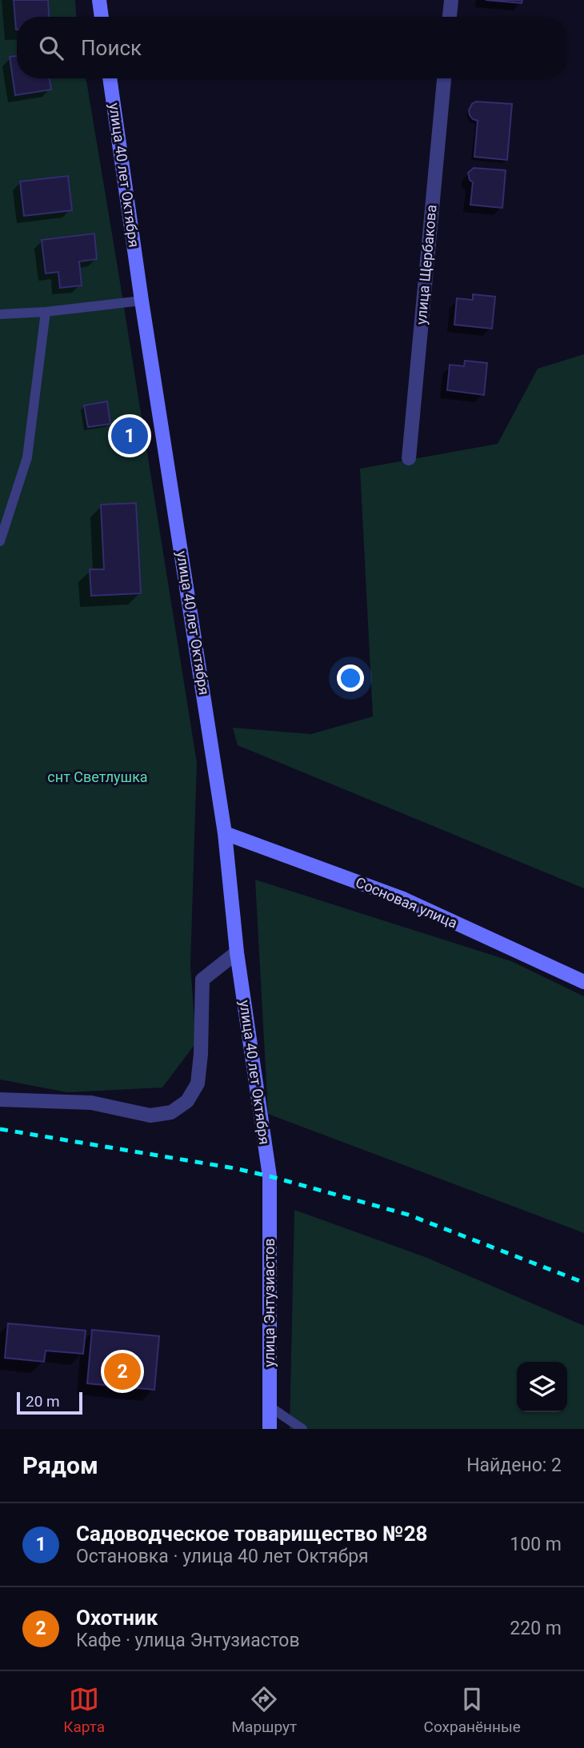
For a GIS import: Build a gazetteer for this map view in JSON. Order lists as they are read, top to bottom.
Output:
{
  "streets": {
    "main road": ["улица 40 лет Октября", "Сосновая улица", "улица Энтузиастов"],
    "street": ["улица Щербакова"]
  },
  "crossings": [
    ["улица 40 лет Октября", "Сосновая улица"],
    ["улица 40 лет Октября", "улица Энтузиастов"]
  ],
  "parks": ["снт Светлушка"],
  "scale_bar": "20 m",
  "page": {
    "search": "Поиск",
    "pins": ["1", "2"],
    "scale": "20 m",
    "heading": ["Рядом", "Найдено: 2"],
    "list": [
      {
        "mark": "1",
        "name": "Садоводческое товарищество №28",
        "note": "Остановка · улица 40 лет Октября",
        "value": "100 m"
      },
      {
        "mark": "2",
        "name": "Охотник",
        "note": "Кафе · улица Энтузиастов",
        "value": "220 m"
      }
    ],
    "nav": ["Карта", "Маршрут", "Сохранённые"]
  }
}
